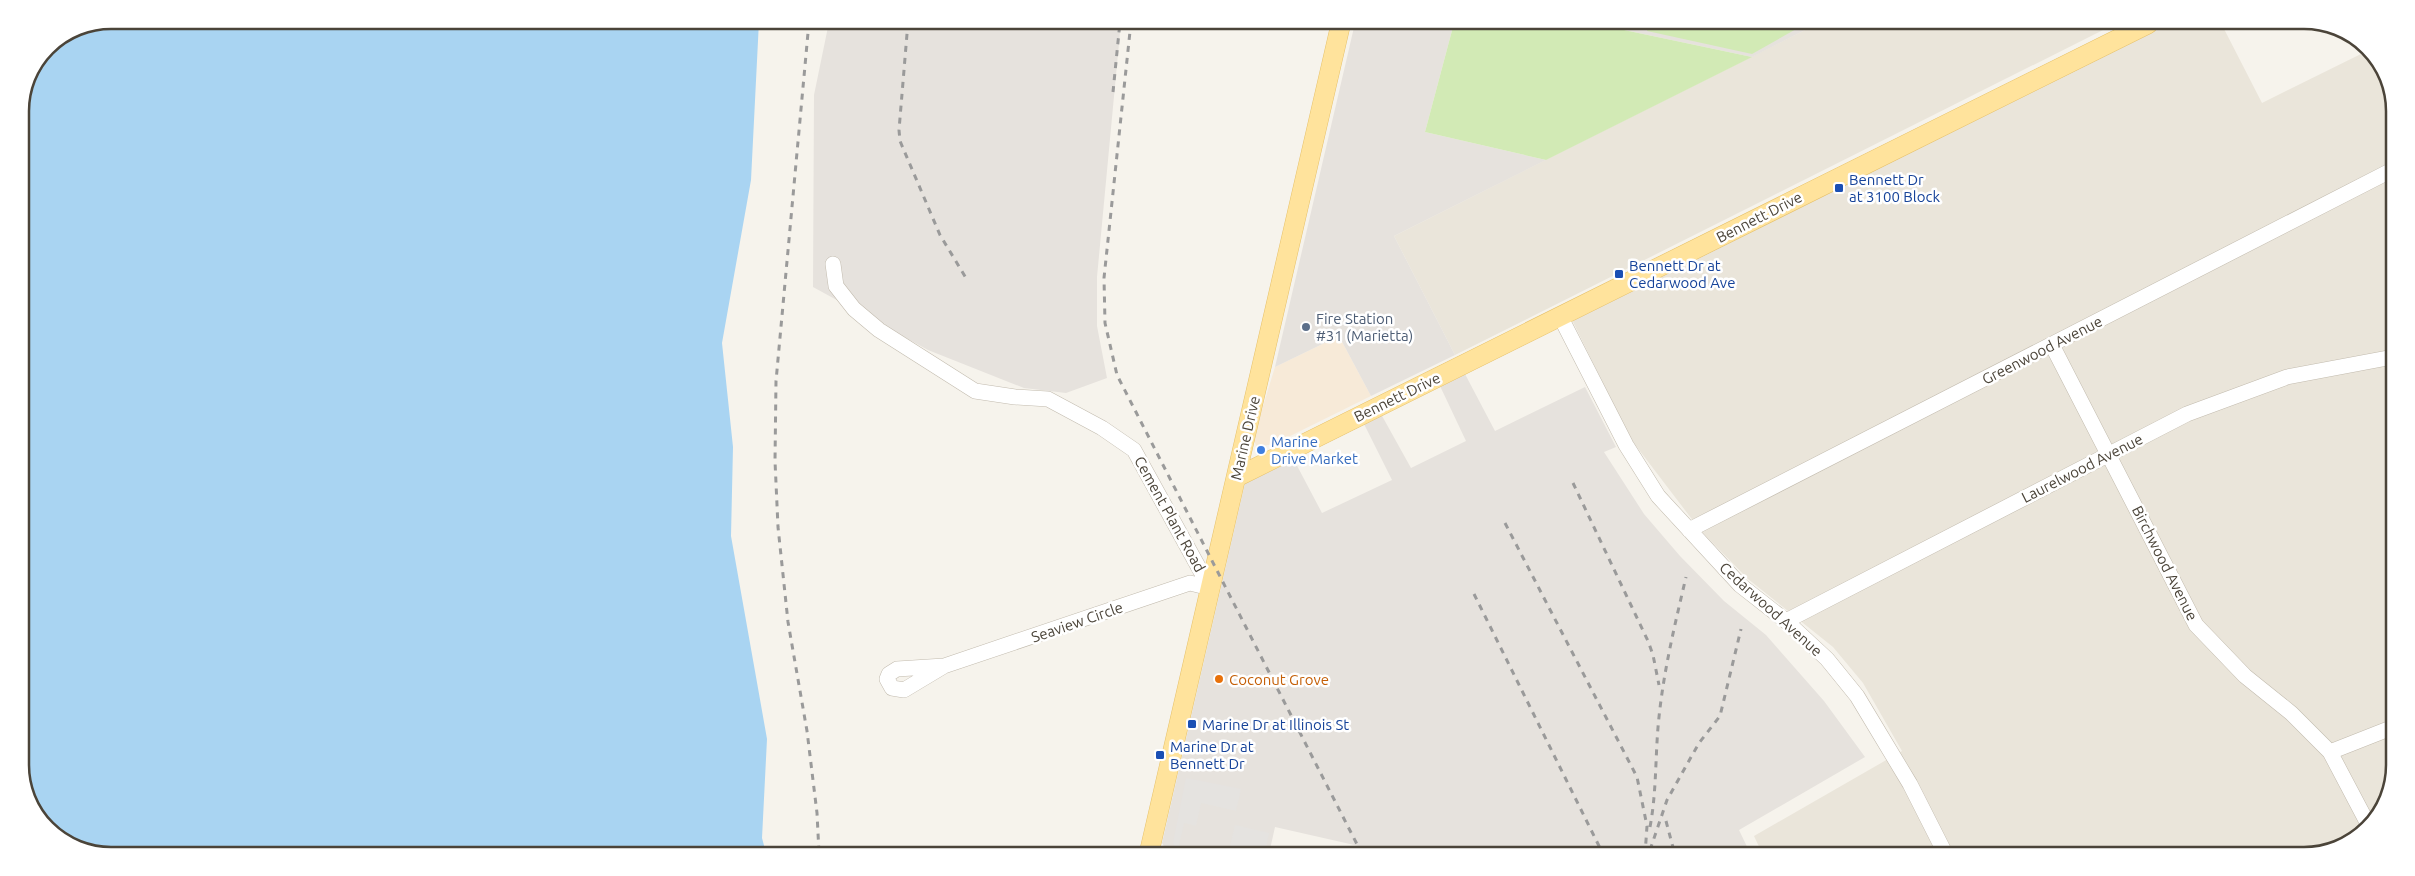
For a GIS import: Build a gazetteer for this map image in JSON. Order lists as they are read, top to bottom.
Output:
{
  "streets": {
    "main road": ["Bennett Drive", "Marine Drive"],
    "street": [
      "Greenwood Avenue",
      "Laurelwood Avenue",
      "Cement Plant Road",
      "Birchwood Avenue",
      "Cedarwood Avenue",
      "Seaview Circle"
    ]
  },
  "crossings": [
    ["Bennett Drive", "Marine Drive"],
    ["Bennett Drive", "Cedarwood Avenue"],
    ["Greenwood Avenue", "Birchwood Avenue"],
    ["Greenwood Avenue", "Cedarwood Avenue"],
    ["Marine Drive", "Cement Plant Road"],
    ["Marine Drive", "Seaview Circle"],
    ["Laurelwood Avenue", "Birchwood Avenue"],
    ["Laurelwood Avenue", "Cedarwood Avenue"],
    ["Cement Plant Road", "Seaview Circle"]
  ],
  "places": {
    "transit": [
      "Bennett Dr at 3100 Block",
      "Bennett Dr at Cedarwood Ave",
      "Marine Dr at Illinois St",
      "Marine Dr at Bennett Dr"
    ],
    "other": ["Fire Station #31 (Marietta)", "Marine Drive Market", "Coconut Grove"]
  }
}
